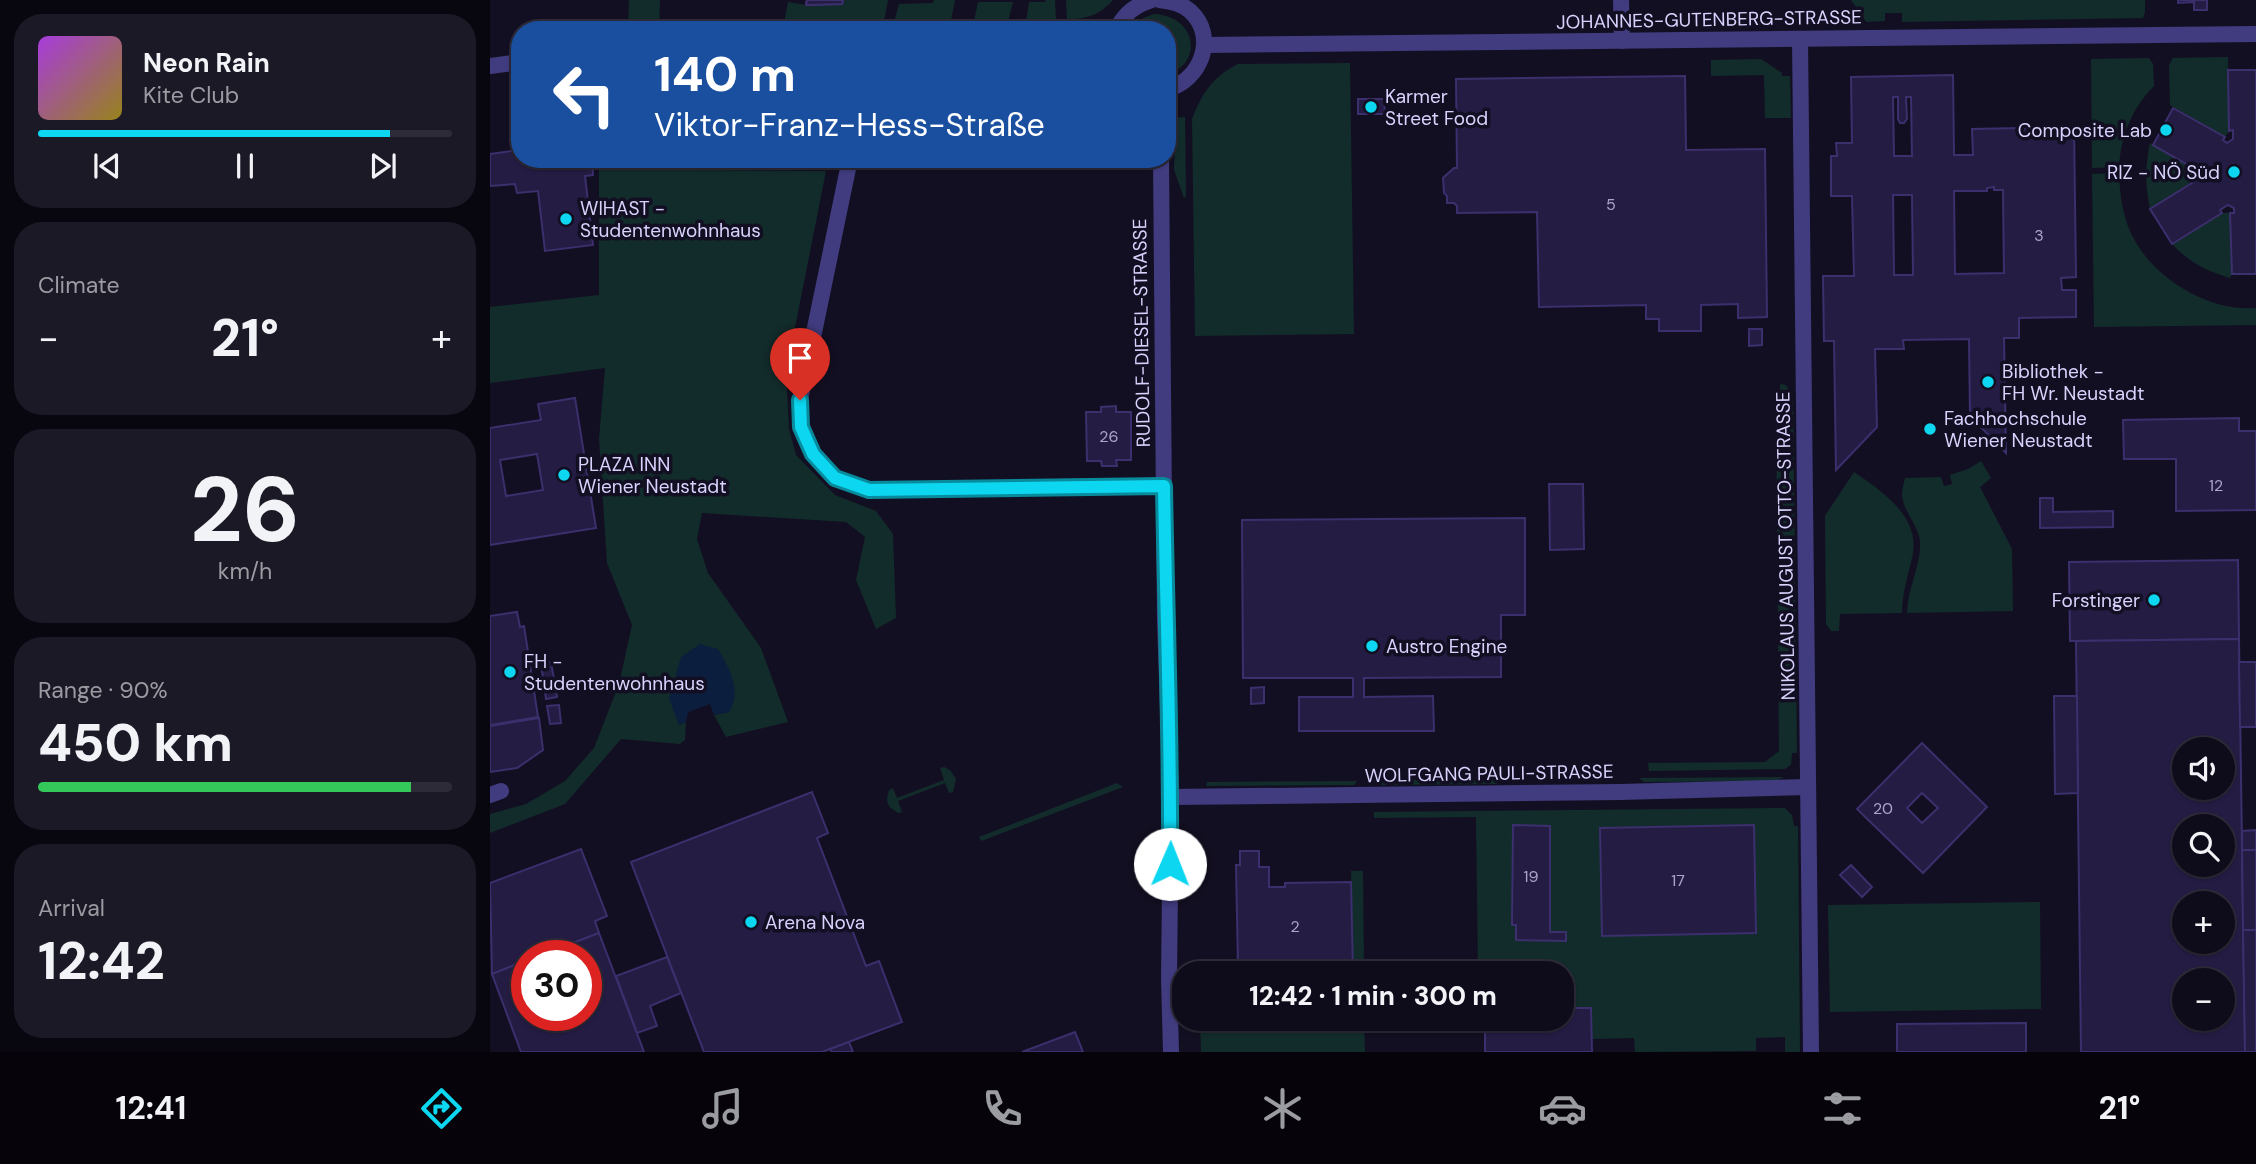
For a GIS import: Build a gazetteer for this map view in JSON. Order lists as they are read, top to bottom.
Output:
{
  "streets": {
    "street": [
      "JOHANNES-GUTENBERG-STRASSE",
      "RUDOLF-DIESEL-STRASSE",
      "NIKOLAUS AUGUST OTTO-STRASSE",
      "WOLFGANG PAULI-STRASSE"
    ]
  },
  "crossings": [
    ["JOHANNES-GUTENBERG-STRASSE", "NIKOLAUS AUGUST OTTO-STRASSE"],
    ["RUDOLF-DIESEL-STRASSE", "WOLFGANG PAULI-STRASSE"],
    ["NIKOLAUS AUGUST OTTO-STRASSE", "WOLFGANG PAULI-STRASSE"]
  ],
  "places": [
    "Karmer Street Food",
    "Composite Lab",
    "RIZ - NÖ Süd",
    "WIHAST - Studentenwohnhaus",
    "Bibliothek - FH Wr. Neustadt",
    "Fachhochschule Wiener Neustadt",
    "PLAZA INN Wiener Neustadt",
    "Forstinger",
    "Austro Engine",
    "FH - Studentenwohnhaus",
    "Arena Nova"
  ],
  "house_numbers": [
    "5",
    "3",
    "26",
    "12",
    "20",
    "19",
    "17",
    "2"
  ],
  "page": {
    "turn": ["140 m", "Viktor-Franz-Hess-Straße"],
    "song": ["Neon Rain", "Kite Club"],
    "tile": [
      "Climate",
      ["26", "km/h"],
      ["Range · 90%", "450 km"],
      ["Arrival", "12:42"]
    ],
    "heat": ["−", "21°", "+"],
    "map_buttons": ["+", "−"],
    "limit": "30",
    "trip": "12:42 · 1 min · 300 m",
    "tabs": ["12:41", "21°"]
  }
}
